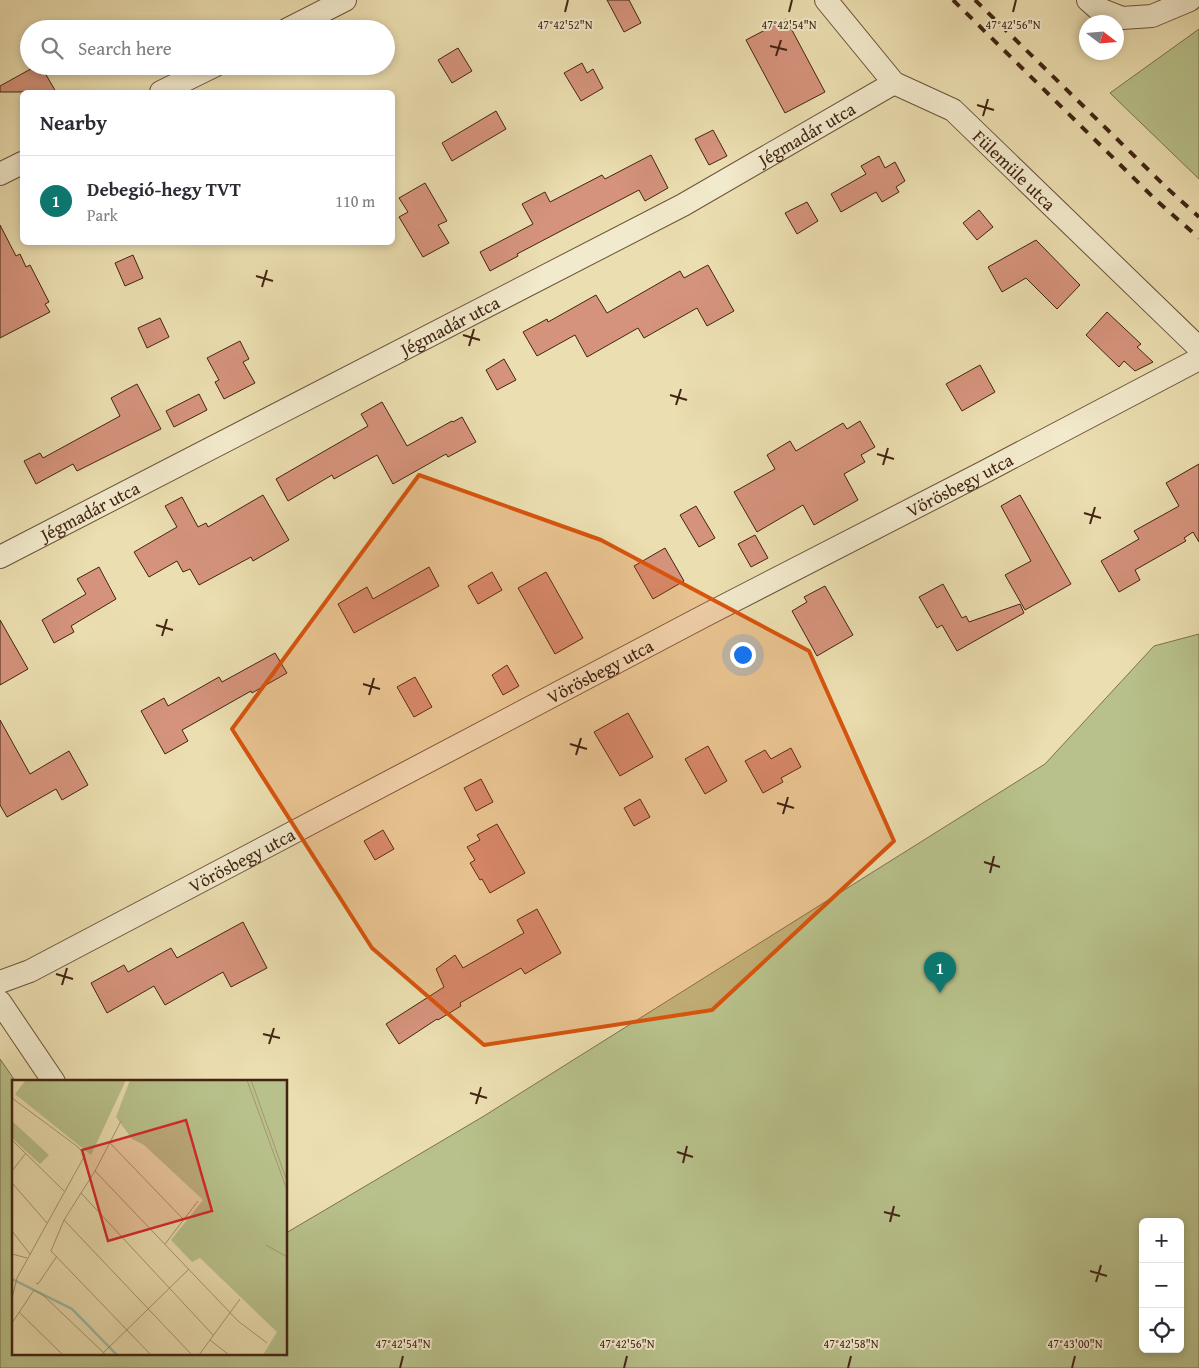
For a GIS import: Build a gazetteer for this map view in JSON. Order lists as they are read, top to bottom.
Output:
{
  "streets": {
    "street": ["Jégmadár utca", "Fülemüle utca", "Vörösbegy utca"]
  },
  "crossings": [
    ["Jégmadár utca", "Fülemüle utca"]
  ],
  "north": "right",
  "page": {
    "search": "Search here",
    "heading": "Nearby",
    "list": [
      {
        "mark": "1",
        "name": "Debegió-hegy TVT",
        "note": "Park",
        "value": "110 m"
      }
    ],
    "pins": "1",
    "map_buttons": ["+", "−"]
  },
  "coordinates": [
    "47°42'52\"N",
    "47°42'54\"N",
    "47°42'56\"N",
    "47°42'58\"N",
    "47°43'00\"N"
  ]
}
